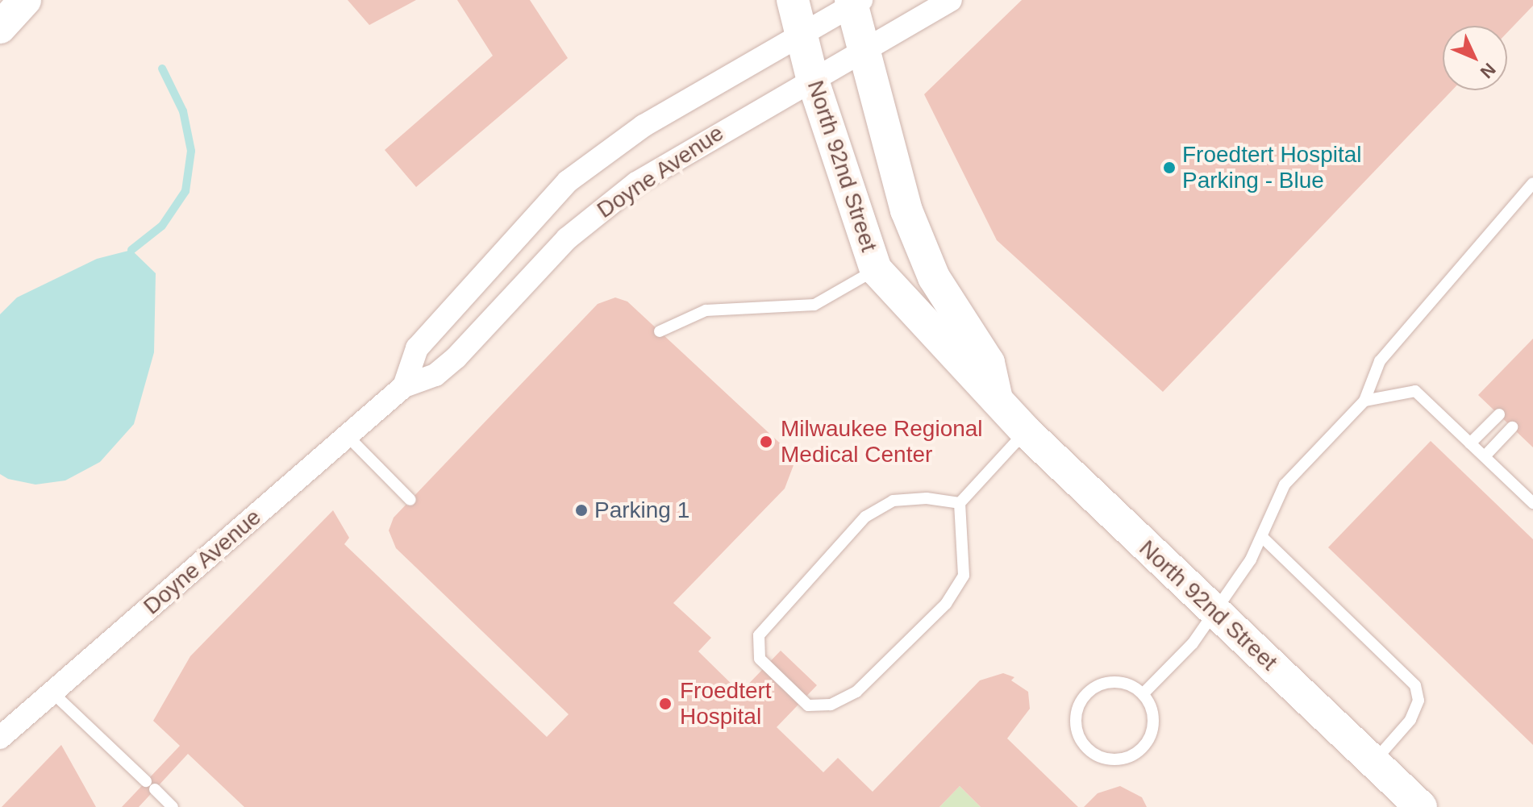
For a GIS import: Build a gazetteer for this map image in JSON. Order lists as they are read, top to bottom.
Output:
{
  "streets": {
    "street": ["North 92nd Street", "Doyne Avenue"]
  },
  "crossings": [
    ["North 92nd Street", "Doyne Avenue"]
  ],
  "places": [
    "Froedtert Hospital Parking - Blue",
    "Milwaukee Regional Medical Center",
    "Parking 1",
    "Froedtert Hospital"
  ],
  "north": "bottom right"
}
